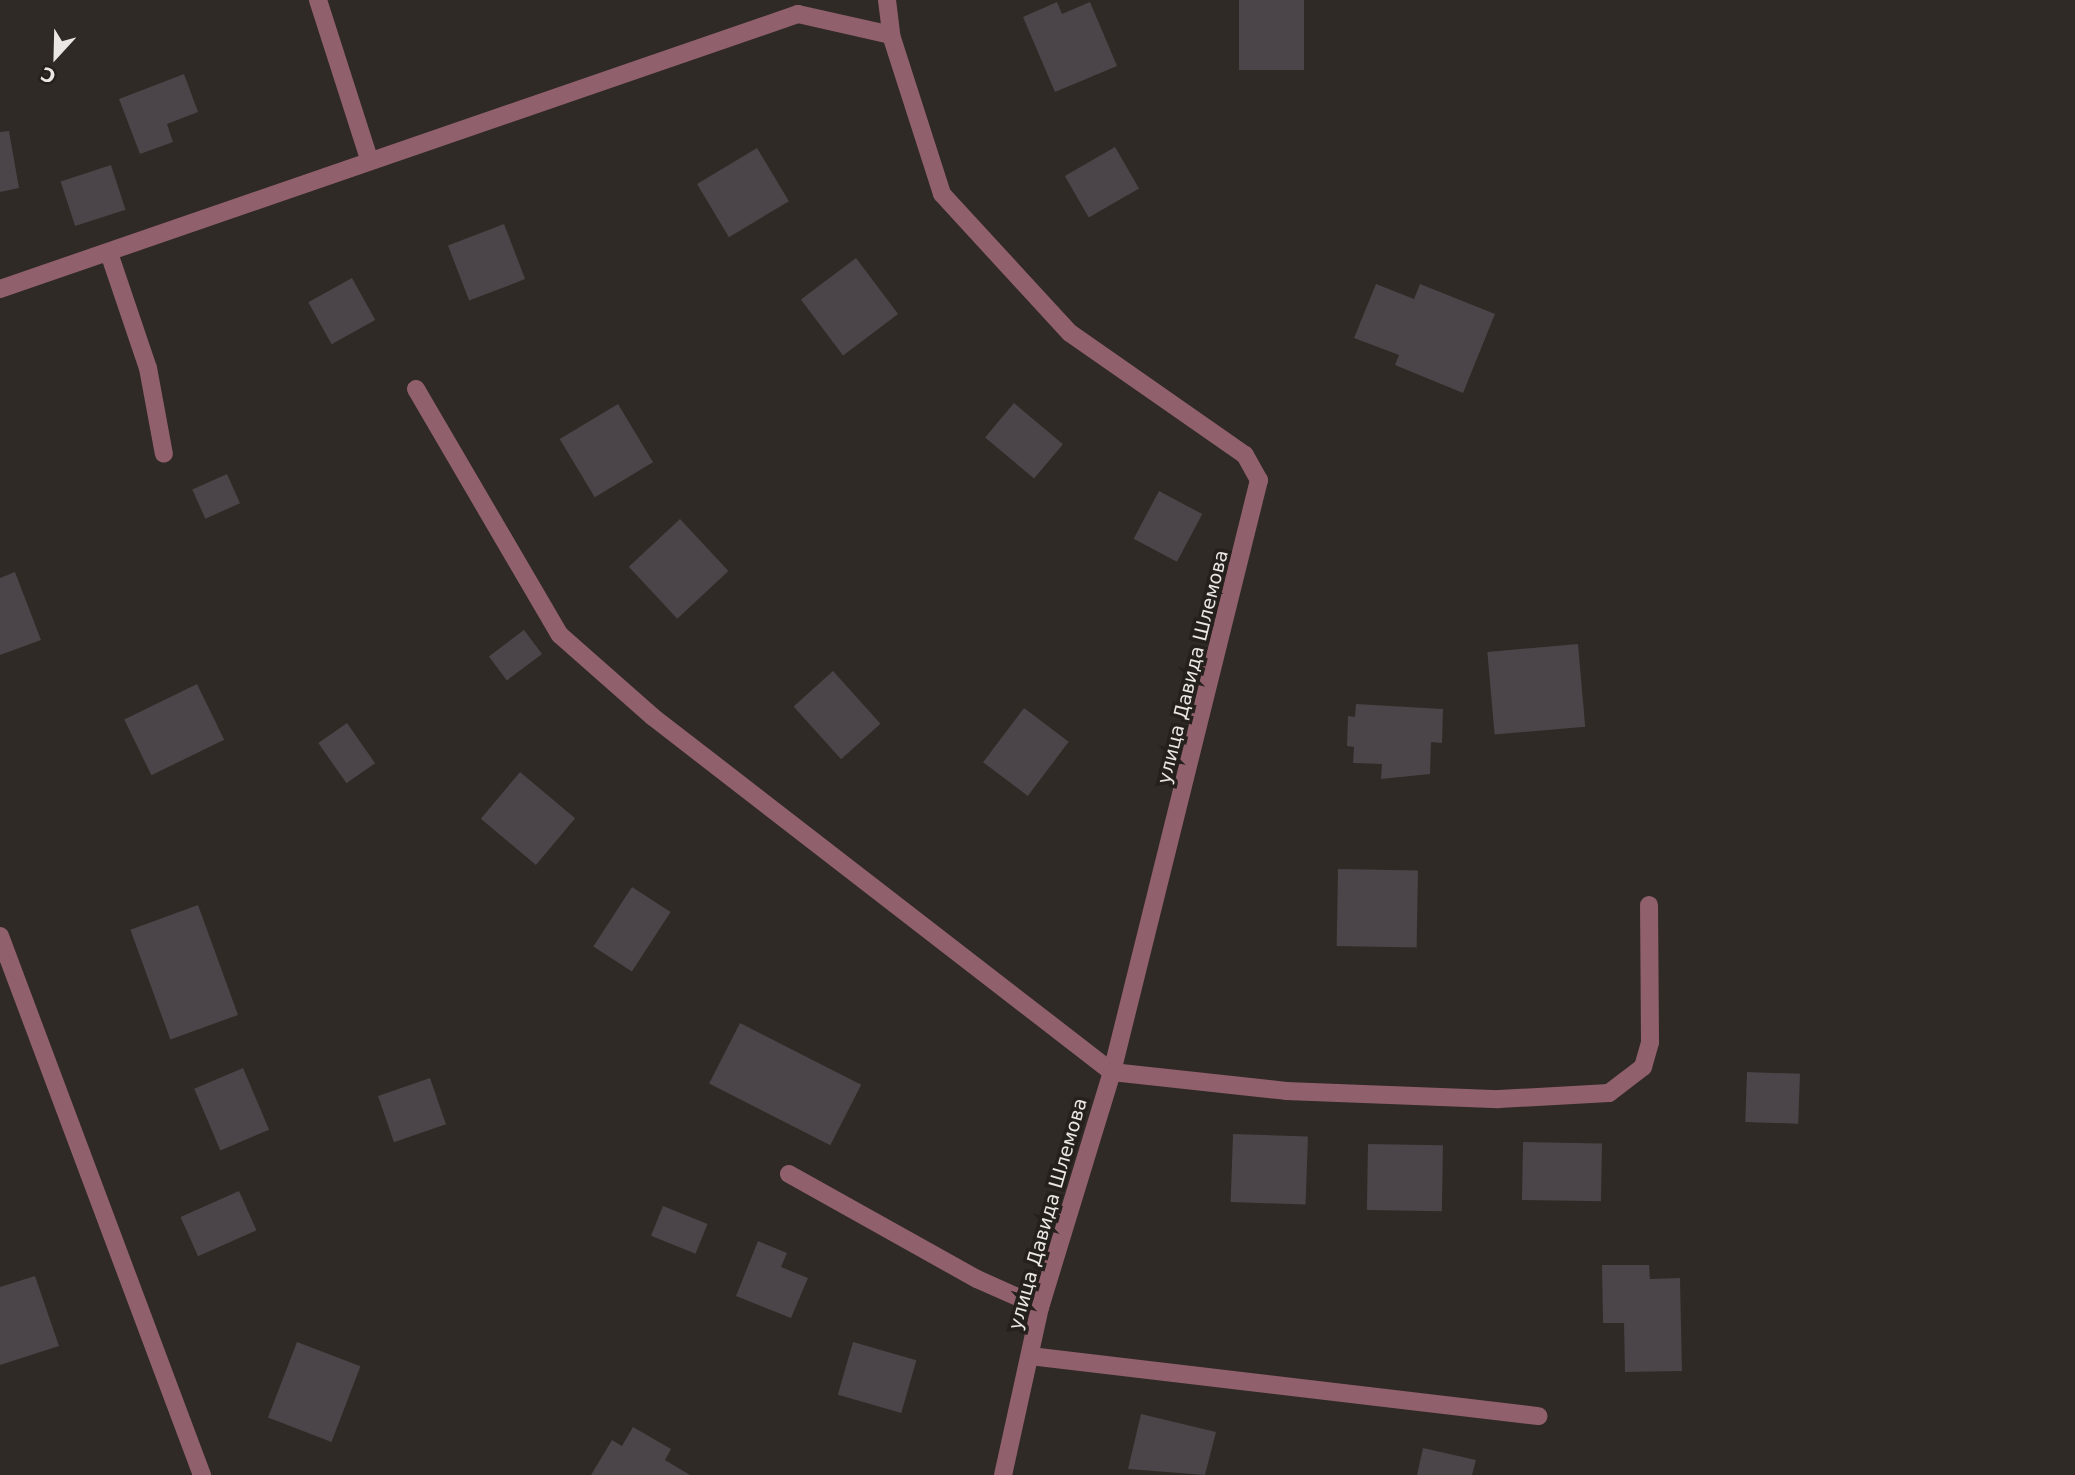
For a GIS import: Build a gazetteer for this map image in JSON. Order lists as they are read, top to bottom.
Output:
{
  "streets": {
    "street": ["улица Давида Шлемова"]
  },
  "north": "bottom"
}
